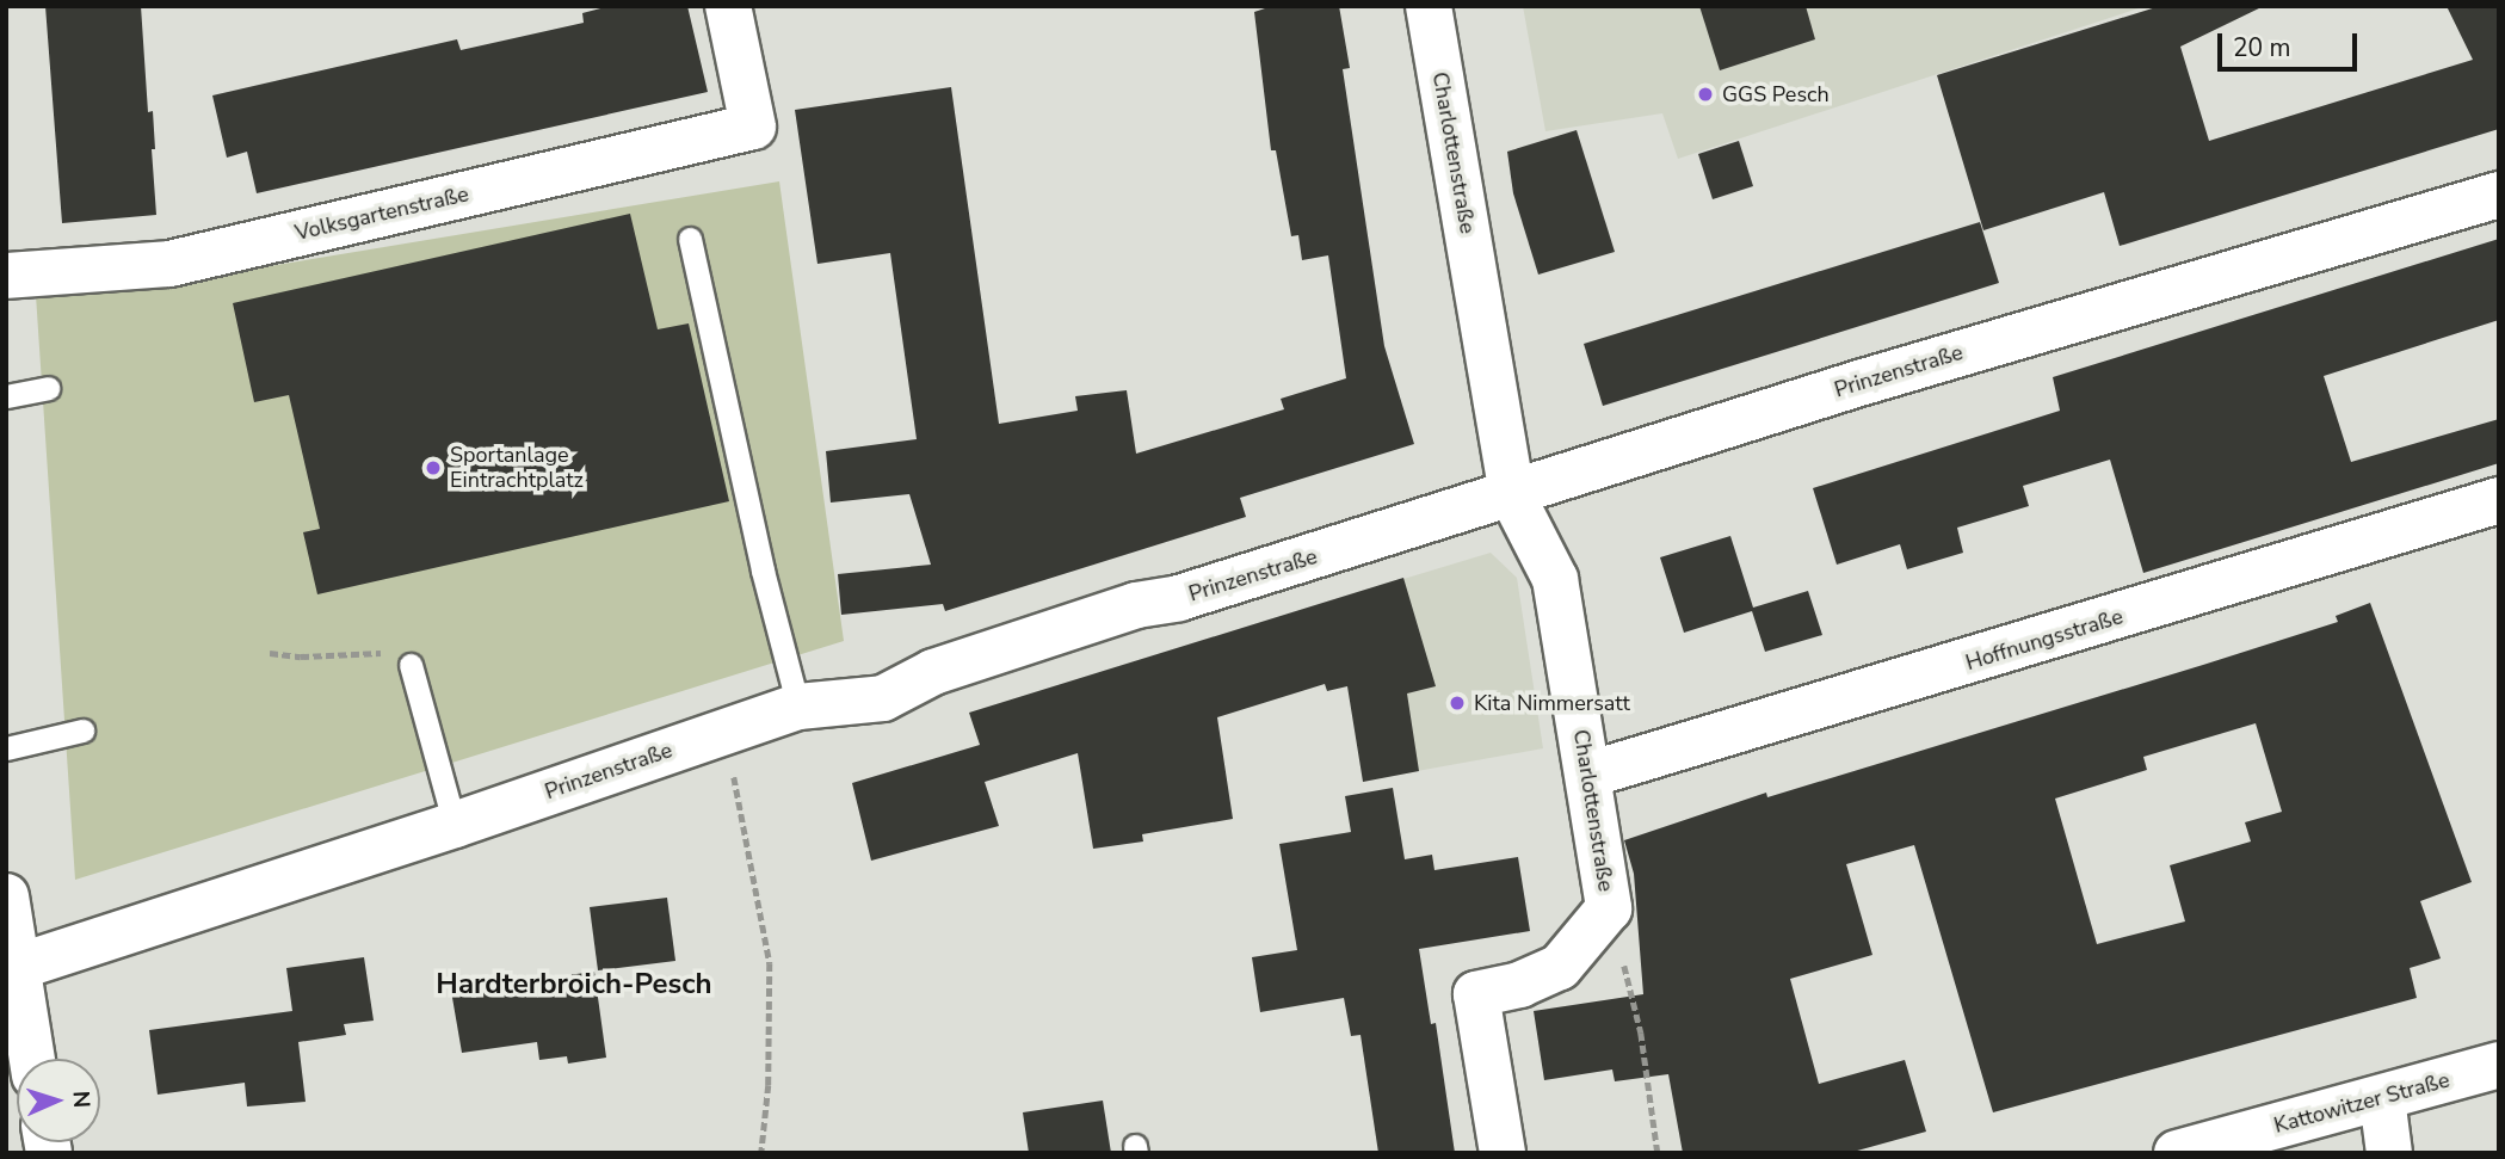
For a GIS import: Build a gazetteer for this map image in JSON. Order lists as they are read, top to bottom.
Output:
{
  "streets": {
    "street": [
      "Charlottenstraße",
      "Volksgartenstraße",
      "Prinzenstraße",
      "Hoffnungsstraße",
      "Kattowitzer Straße"
    ]
  },
  "crossings": [
    ["Charlottenstraße", "Prinzenstraße"],
    ["Charlottenstraße", "Hoffnungsstraße"]
  ],
  "districts": ["Hardterbroich-Pesch"],
  "places": ["GGS Pesch", "Sportanlage Eintrachtplatz", "Kita Nimmersatt"],
  "scale_bar": "20 m",
  "north": "right"
}
